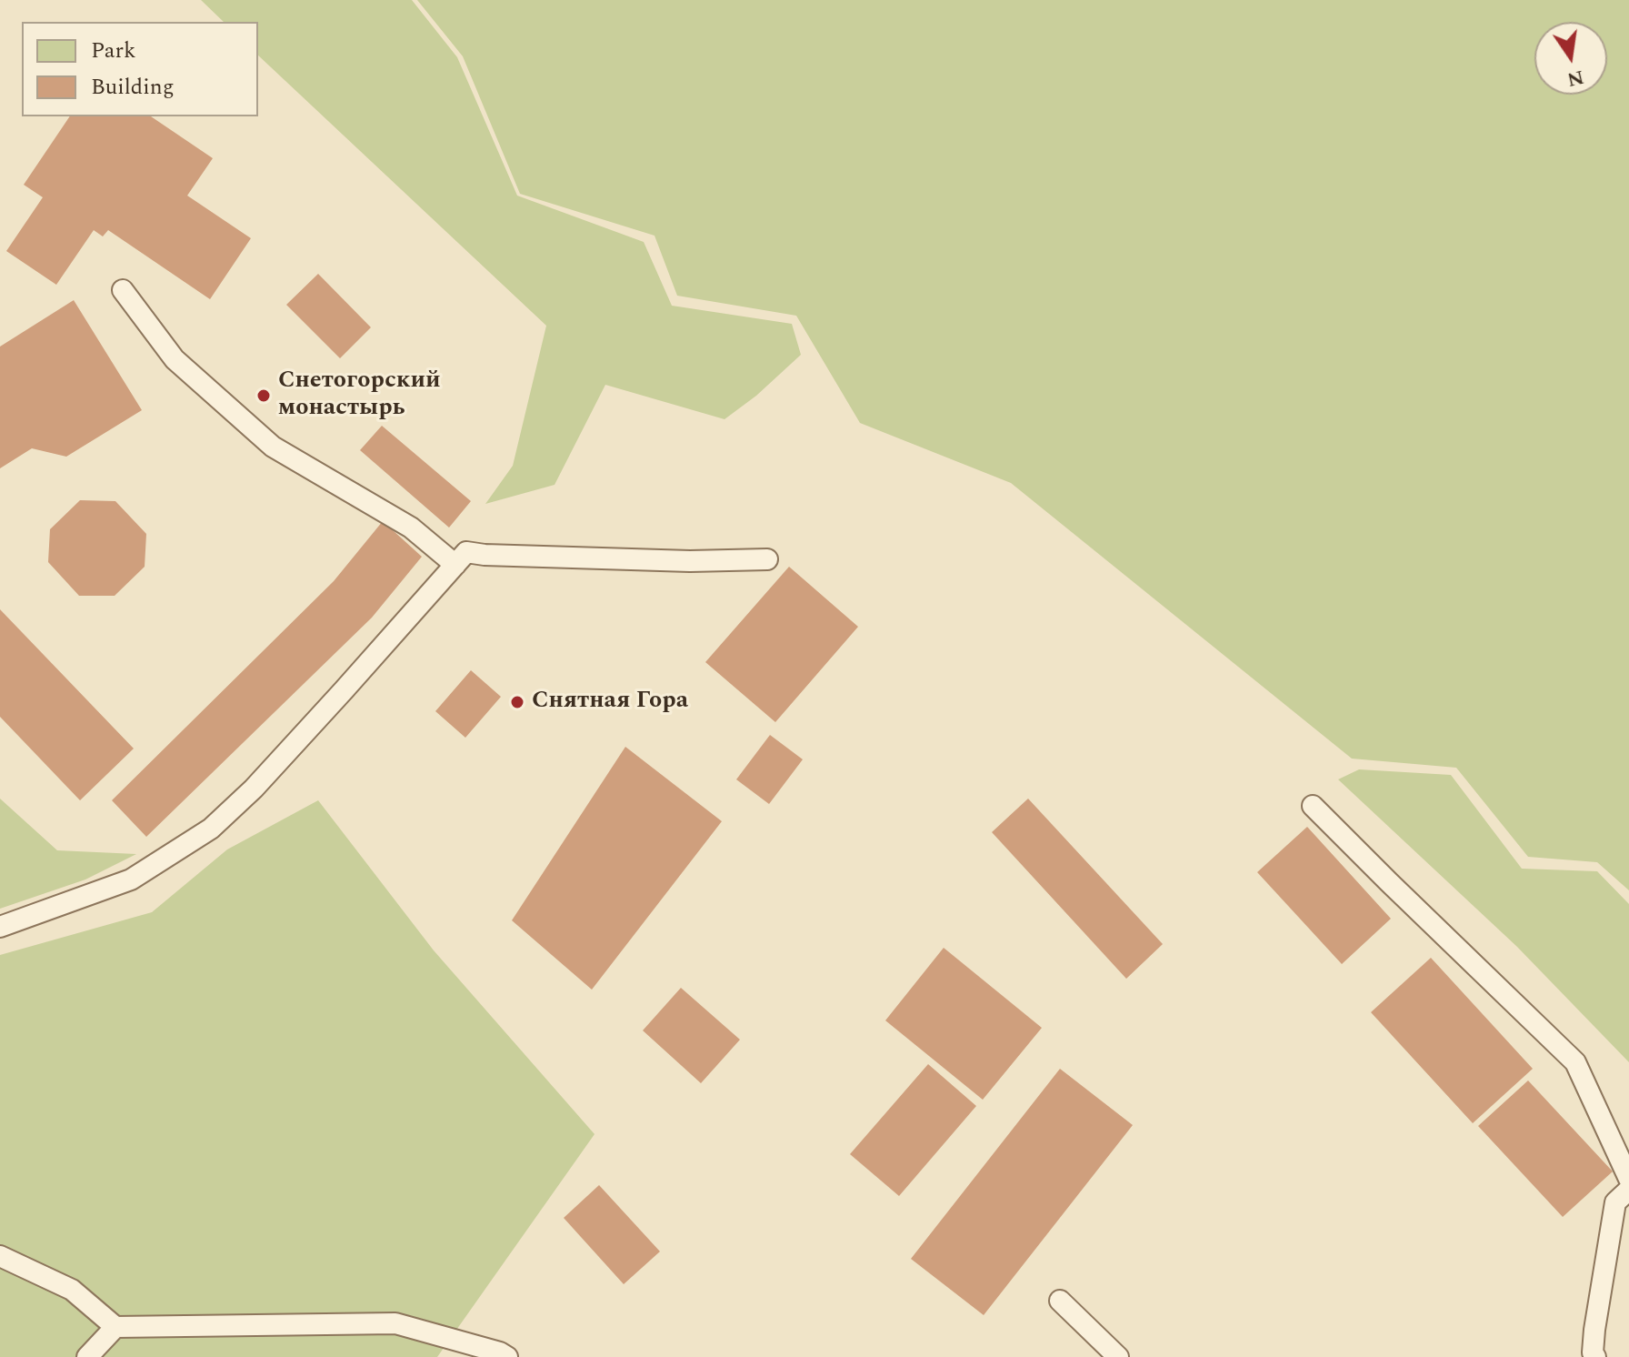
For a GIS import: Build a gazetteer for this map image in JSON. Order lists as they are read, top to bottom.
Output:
{
  "places": ["Снетогорский монастырь", "Снятная Гора"],
  "legend": ["Park", "Building"],
  "north": "bottom"
}
